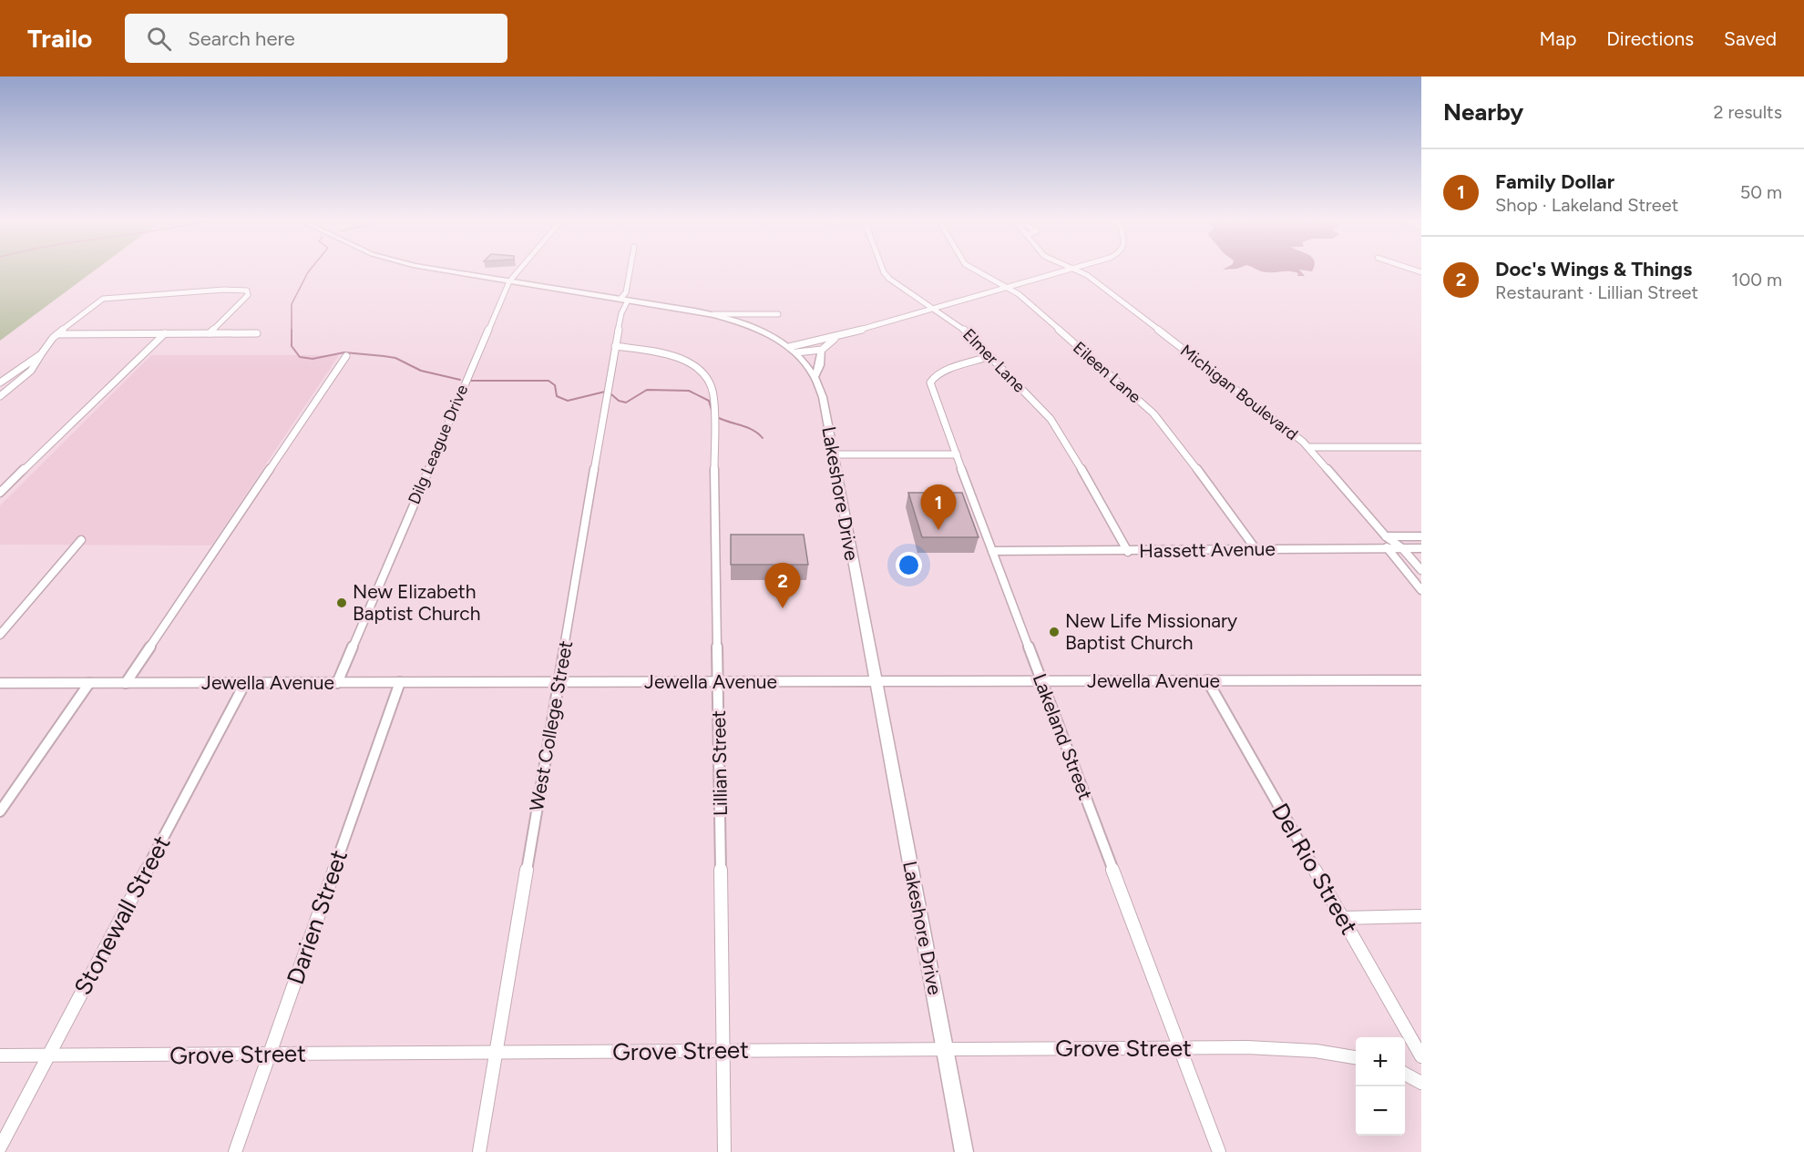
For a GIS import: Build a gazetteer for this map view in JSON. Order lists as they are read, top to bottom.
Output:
{
  "streets": {
    "main road": ["Lakeshore Drive", "Jewella Avenue"],
    "street": [
      "Elmer Lane",
      "Eileen Lane",
      "Michigan Boulevard",
      "Dilg League Drive",
      "Hassett Avenue",
      "West College Street",
      "Lakeland Street",
      "Lillian Street",
      "Del Rio Street",
      "Stonewall Street",
      "Darien Street",
      "Grove Street"
    ]
  },
  "crossings": [
    ["Elmer Lane", "Hassett Avenue"],
    ["Elmer Lane", "Lakeland Street"],
    ["Eileen Lane", "Hassett Avenue"],
    ["Michigan Boulevard", "Hassett Avenue"],
    ["Dilg League Drive", "Lakeshore Drive"],
    ["Dilg League Drive", "Jewella Avenue"],
    ["Lakeshore Drive", "Jewella Avenue"],
    ["Lakeshore Drive", "West College Street"],
    ["Lakeshore Drive", "Grove Street"],
    ["Hassett Avenue", "Lakeland Street"],
    ["Jewella Avenue", "West College Street"],
    ["Jewella Avenue", "Lakeland Street"],
    ["Jewella Avenue", "Lillian Street"],
    ["Jewella Avenue", "Del Rio Street"],
    ["Jewella Avenue", "Stonewall Street"],
    ["Jewella Avenue", "Darien Street"],
    ["West College Street", "Lillian Street"],
    ["West College Street", "Grove Street"],
    ["Lakeland Street", "Grove Street"],
    ["Lillian Street", "Grove Street"],
    ["Stonewall Street", "Grove Street"],
    ["Darien Street", "Grove Street"]
  ],
  "places": ["New Elizabeth Baptist Church", "New Life Missionary Baptist Church"],
  "page": {
    "header": "Trailo",
    "search": "Search here",
    "nav": ["Map", "Directions", "Saved"],
    "heading": ["Nearby", "2 results"],
    "list": [
      {
        "mark": "1",
        "name": "Family Dollar",
        "note": "Shop · Lakeland Street",
        "value": "50 m"
      },
      {
        "mark": "2",
        "name": "Doc's Wings & Things",
        "note": "Restaurant · Lillian Street",
        "value": "100 m"
      }
    ],
    "pins": ["1", "2"],
    "map_buttons": ["+", "−"]
  }
}
